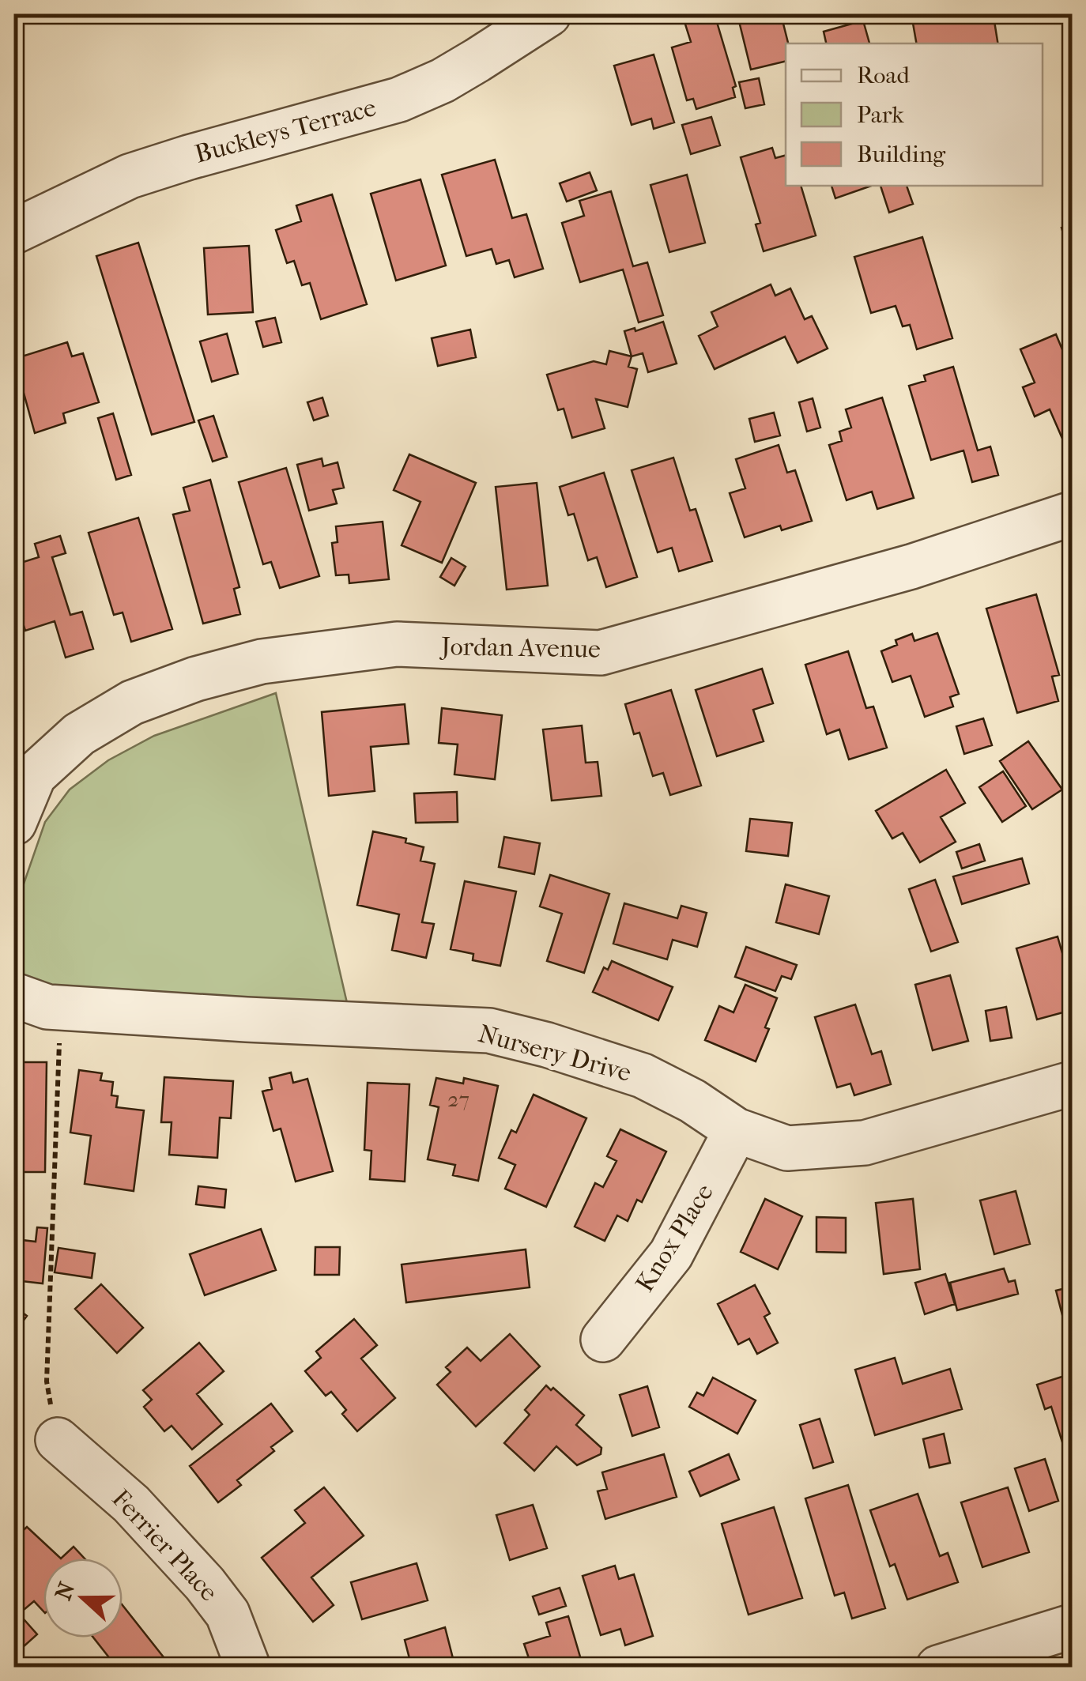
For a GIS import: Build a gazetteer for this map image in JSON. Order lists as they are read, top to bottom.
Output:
{
  "streets": {
    "street": [
      "Buckleys Terrace",
      "Jordan Avenue",
      "Nursery Drive",
      "Knox Place",
      "Ferrier Place"
    ]
  },
  "crossings": [
    ["Nursery Drive", "Knox Place"]
  ],
  "house_numbers": ["27"],
  "legend": ["Road", "Park", "Building"],
  "north": "left"
}
